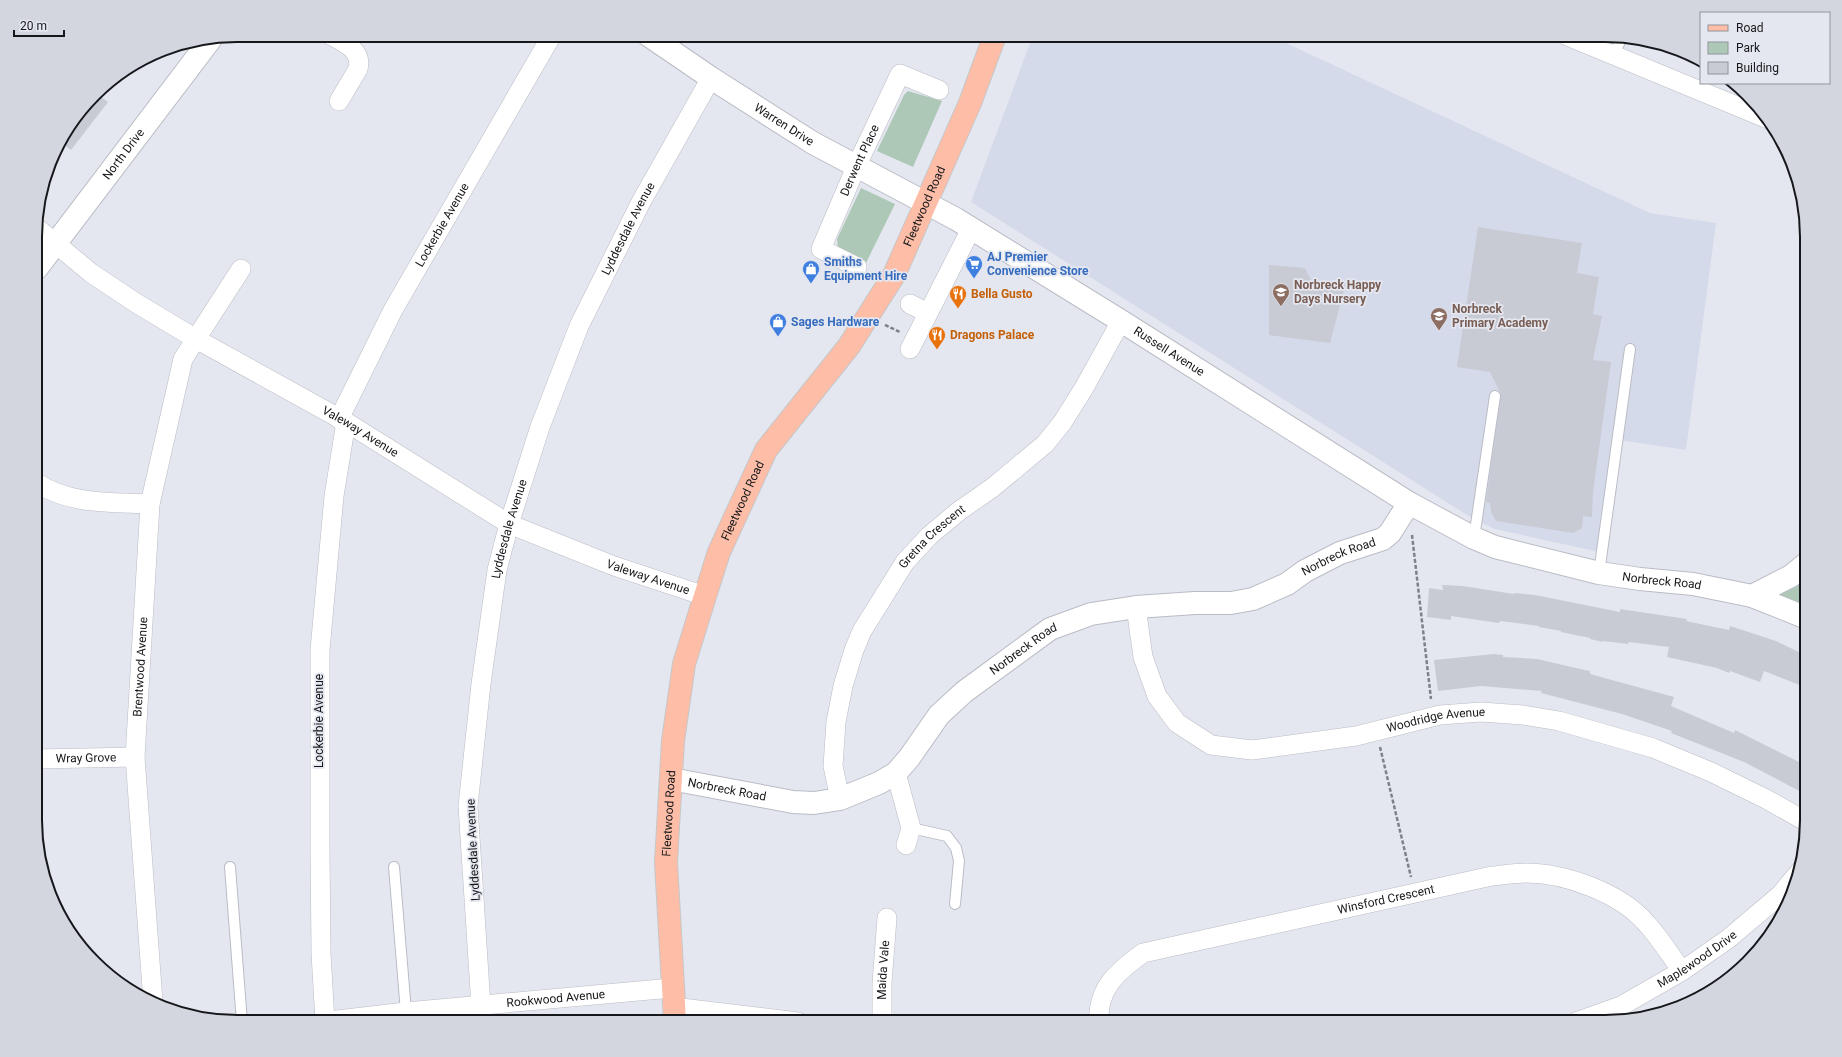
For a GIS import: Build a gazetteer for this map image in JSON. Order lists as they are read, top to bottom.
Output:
{
  "streets": {
    "main road": ["Fleetwood Road"],
    "street": [
      "Warren Drive",
      "North Drive",
      "Derwent Place",
      "Lockerbie Avenue",
      "Lyddesdale Avenue",
      "Russell Avenue",
      "Valeway Avenue",
      "Gretna Crescent",
      "Norbreck Road",
      "Brentwood Avenue",
      "Woodridge Avenue",
      "Wray Grove",
      "Winsford Crescent",
      "Maplewood Drive",
      "Maida Vale",
      "Rookwood Avenue"
    ]
  },
  "crossings": [
    ["Warren Drive", "Derwent Place"],
    ["Warren Drive", "Fleetwood Road"],
    ["Warren Drive", "Lyddesdale Avenue"],
    ["Warren Drive", "Russell Avenue"],
    ["North Drive", "Valeway Avenue"],
    ["Fleetwood Road", "Russell Avenue"],
    ["Fleetwood Road", "Valeway Avenue"],
    ["Fleetwood Road", "Norbreck Road"],
    ["Fleetwood Road", "Rookwood Avenue"],
    ["Lockerbie Avenue", "Valeway Avenue"],
    ["Lyddesdale Avenue", "Valeway Avenue"],
    ["Lyddesdale Avenue", "Rookwood Avenue"],
    ["Russell Avenue", "Gretna Crescent"],
    ["Russell Avenue", "Norbreck Road"],
    ["Valeway Avenue", "Brentwood Avenue"],
    ["Gretna Crescent", "Norbreck Road"],
    ["Norbreck Road", "Woodridge Avenue"],
    ["Brentwood Avenue", "Wray Grove"],
    ["Winsford Crescent", "Maplewood Drive"]
  ],
  "places": {
    "supermarket": ["AJ Premier Convenience Store"],
    "shop": ["Smiths Equipment Hire", "Sages Hardware"],
    "school or university": ["Norbreck Happy Days Nursery", "Norbreck Primary Academy"],
    "restaurant": ["Bella Gusto", "Dragons Palace"]
  },
  "legend": ["Road", "Park", "Building"],
  "scale_bar": "20 m"
}
